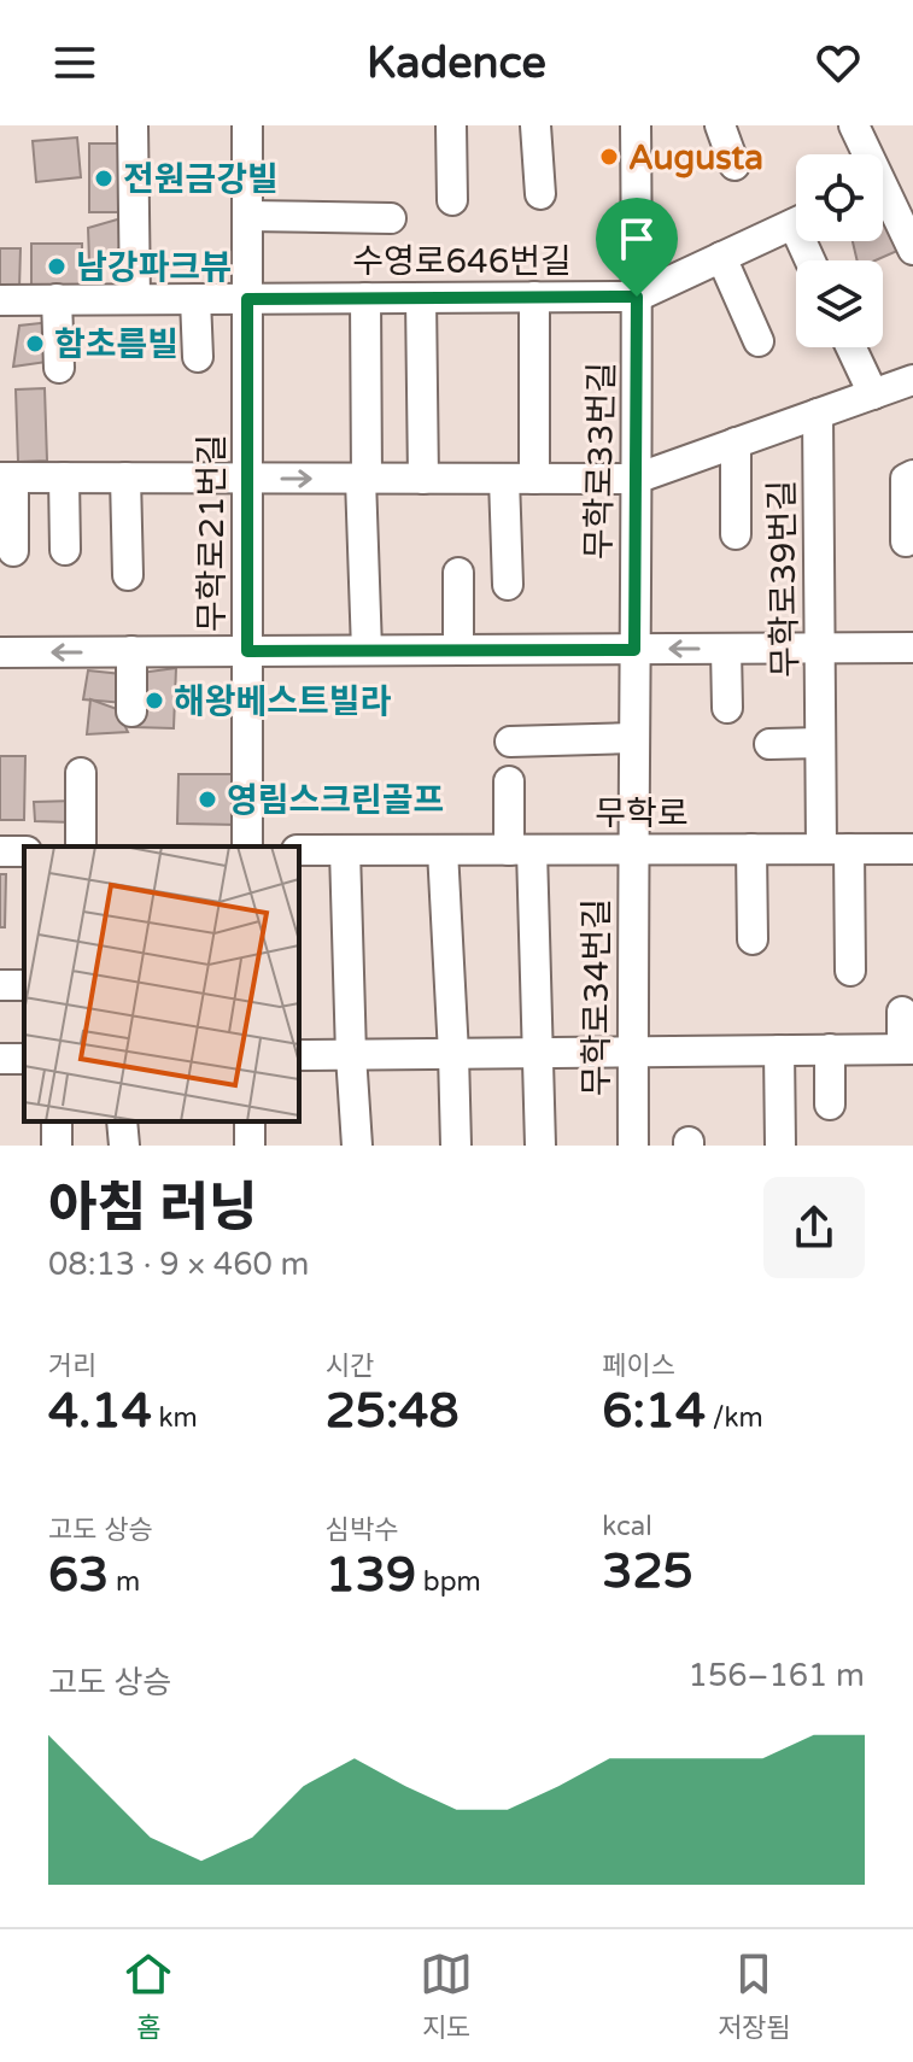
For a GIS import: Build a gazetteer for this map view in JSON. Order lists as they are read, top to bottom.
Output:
{
  "streets": {
    "street": [
      "수영로646번길",
      "무학로33번길",
      "무학로21번길",
      "무학로39번길",
      "무학로",
      "무학로34번길"
    ]
  },
  "crossings": [
    ["수영로646번길", "무학로33번길"],
    ["수영로646번길", "무학로21번길"],
    ["무학로33번길", "무학로"],
    ["무학로33번길", "무학로34번길"],
    ["무학로39번길", "무학로"],
    ["무학로", "무학로34번길"]
  ],
  "places": [
    "Augusta",
    "전원금강빌",
    "남강파크뷰",
    "함초름빌",
    "해왕베스트빌라",
    "영림스크린골프"
  ],
  "page": {
    "header": "Kadence",
    "heading": ["아침 러닝", "08:13 · 9 × 460 m"],
    "stats": [
      ["거리", "4.14 km"],
      ["시간", "25:48"],
      ["페이스", "6:14 /km"],
      ["고도 상승", "63 m"],
      ["심박수", "139 bpm"],
      ["kcal", "325"]
    ],
    "chart": ["고도 상승", "156–161 m"],
    "tabs": ["홈", "지도", "저장됨"]
  }
}
